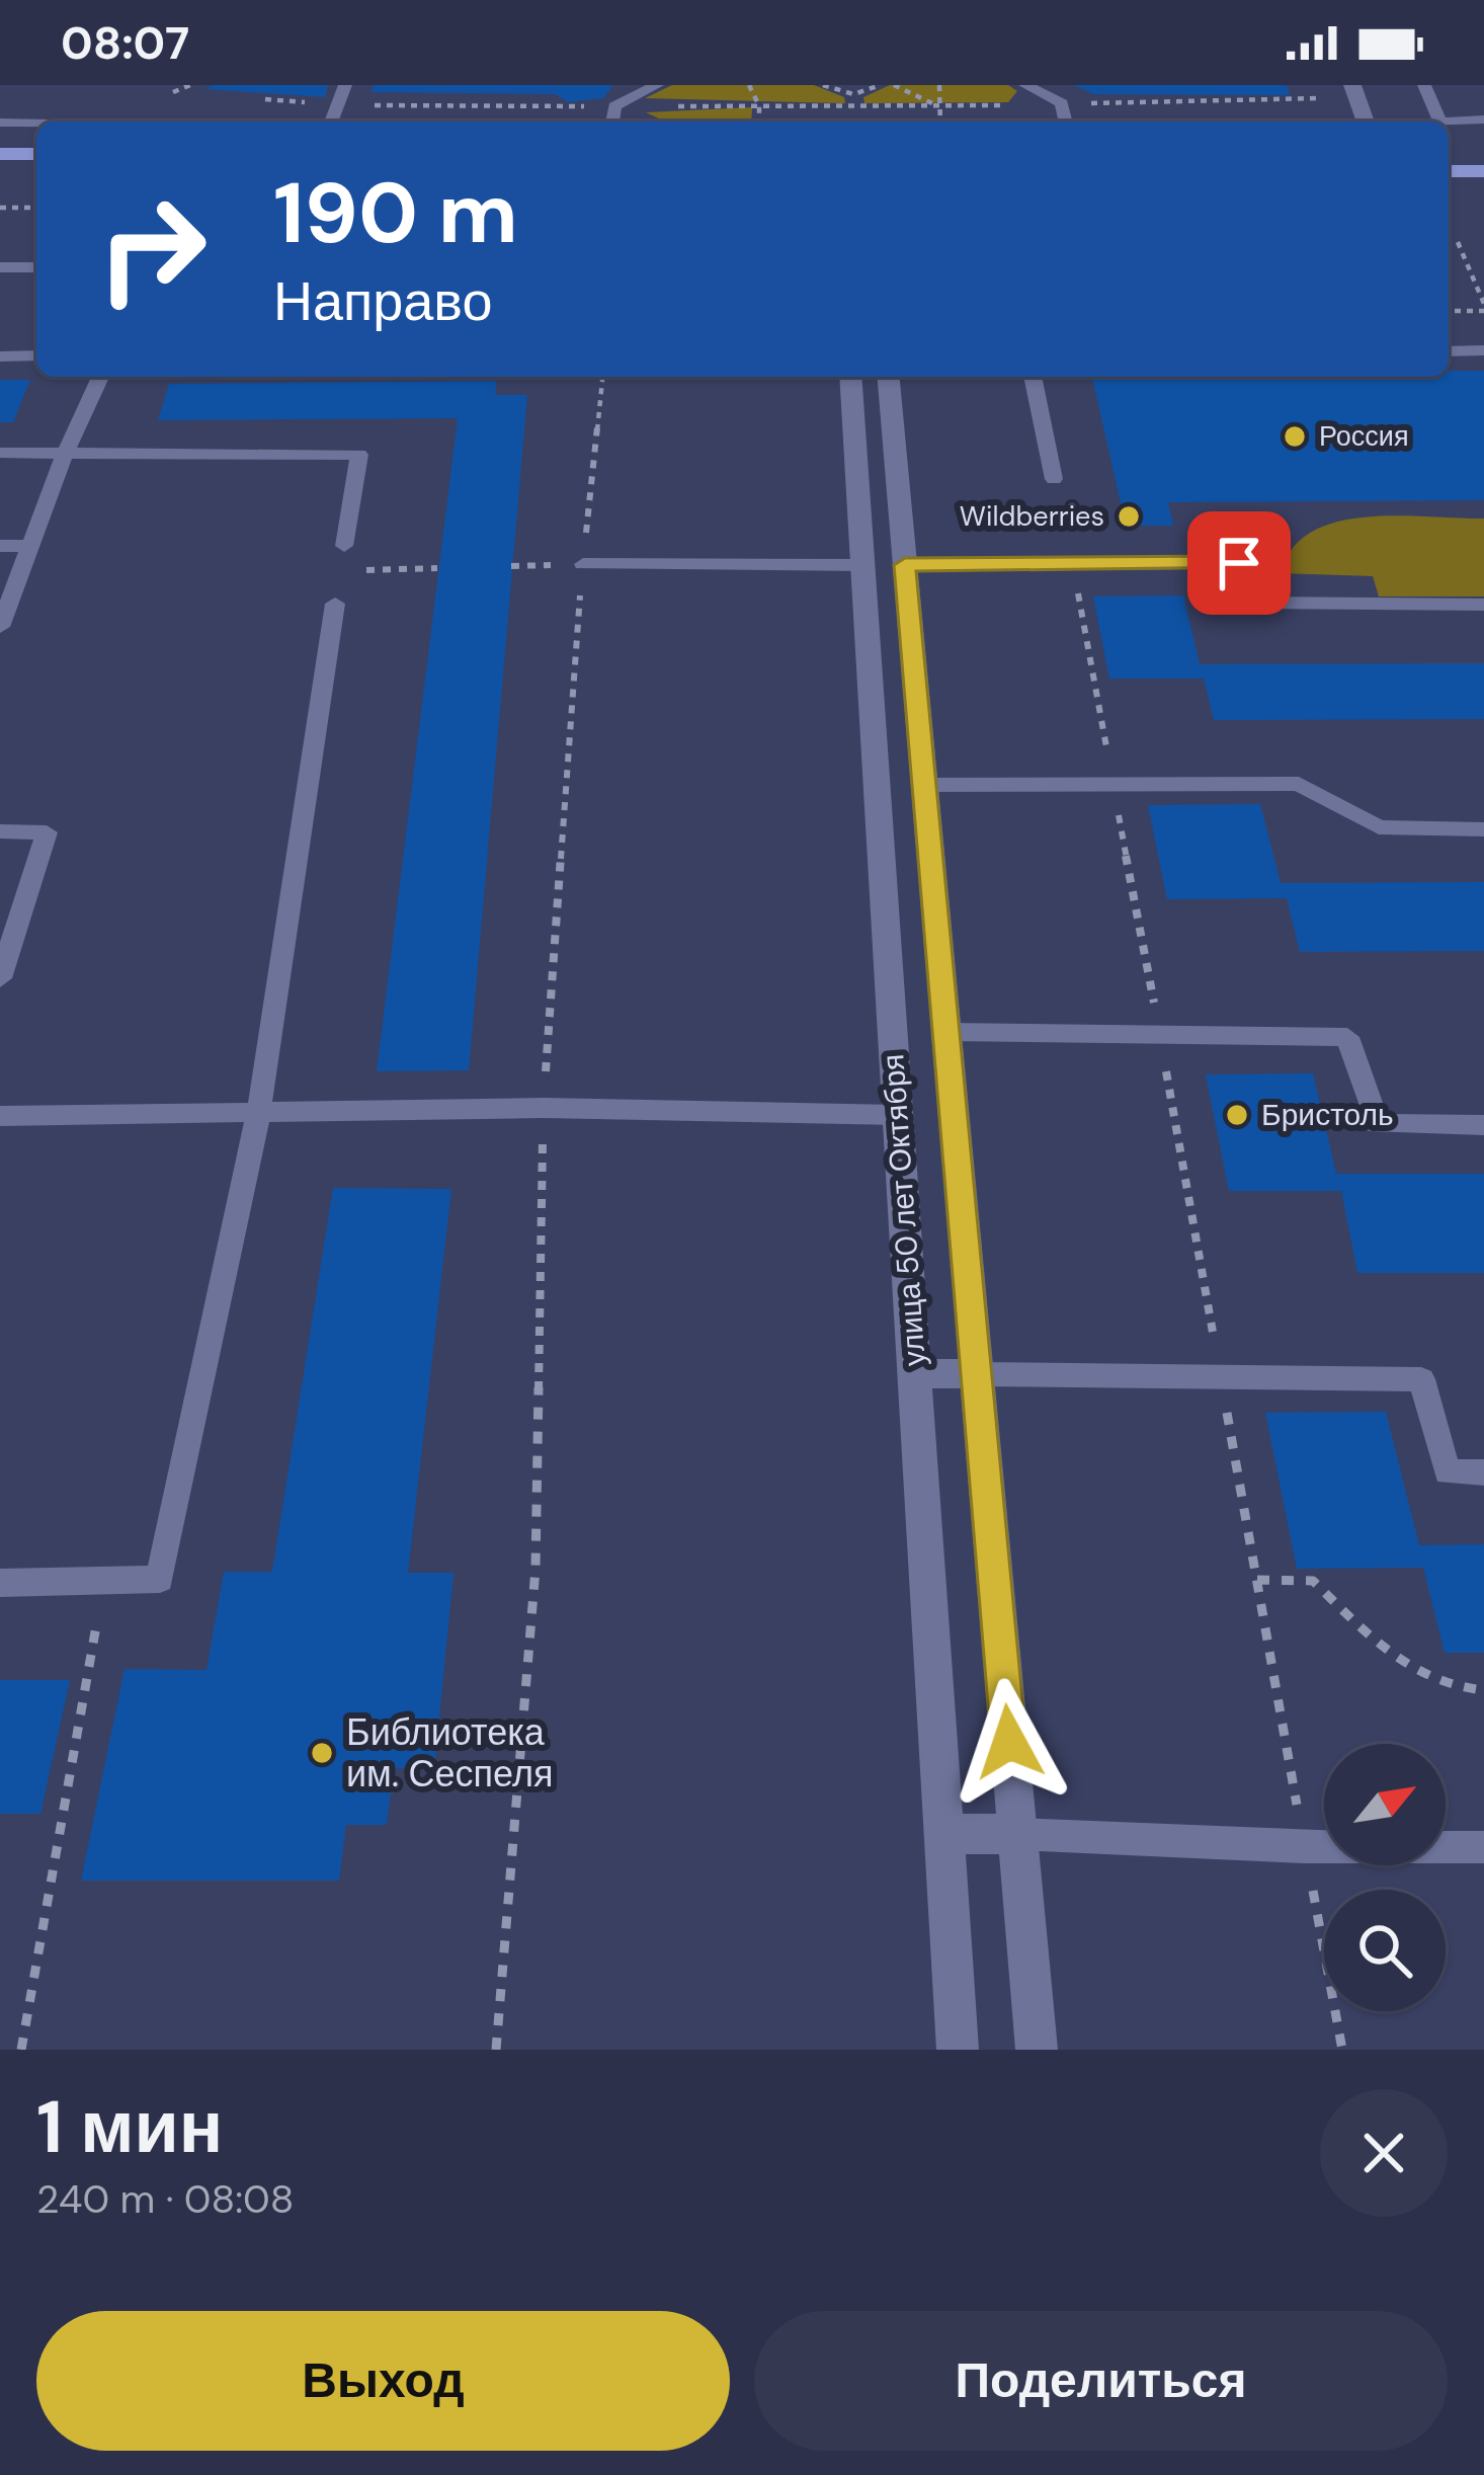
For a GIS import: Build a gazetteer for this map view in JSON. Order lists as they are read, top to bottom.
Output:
{
  "streets": {
    "street": ["улица 50 лет Октября"]
  },
  "places": [
    "Россия",
    "Wildberries",
    "Бристоль",
    "Библиотека им. Сеспеля"
  ],
  "north": "top right",
  "page": {
    "status": "08:07",
    "turn": ["190 m", "Направо"],
    "heading": ["1 мин", "240 m · 08:08"],
    "buttons": ["Выход", "Поделиться"]
  }
}
